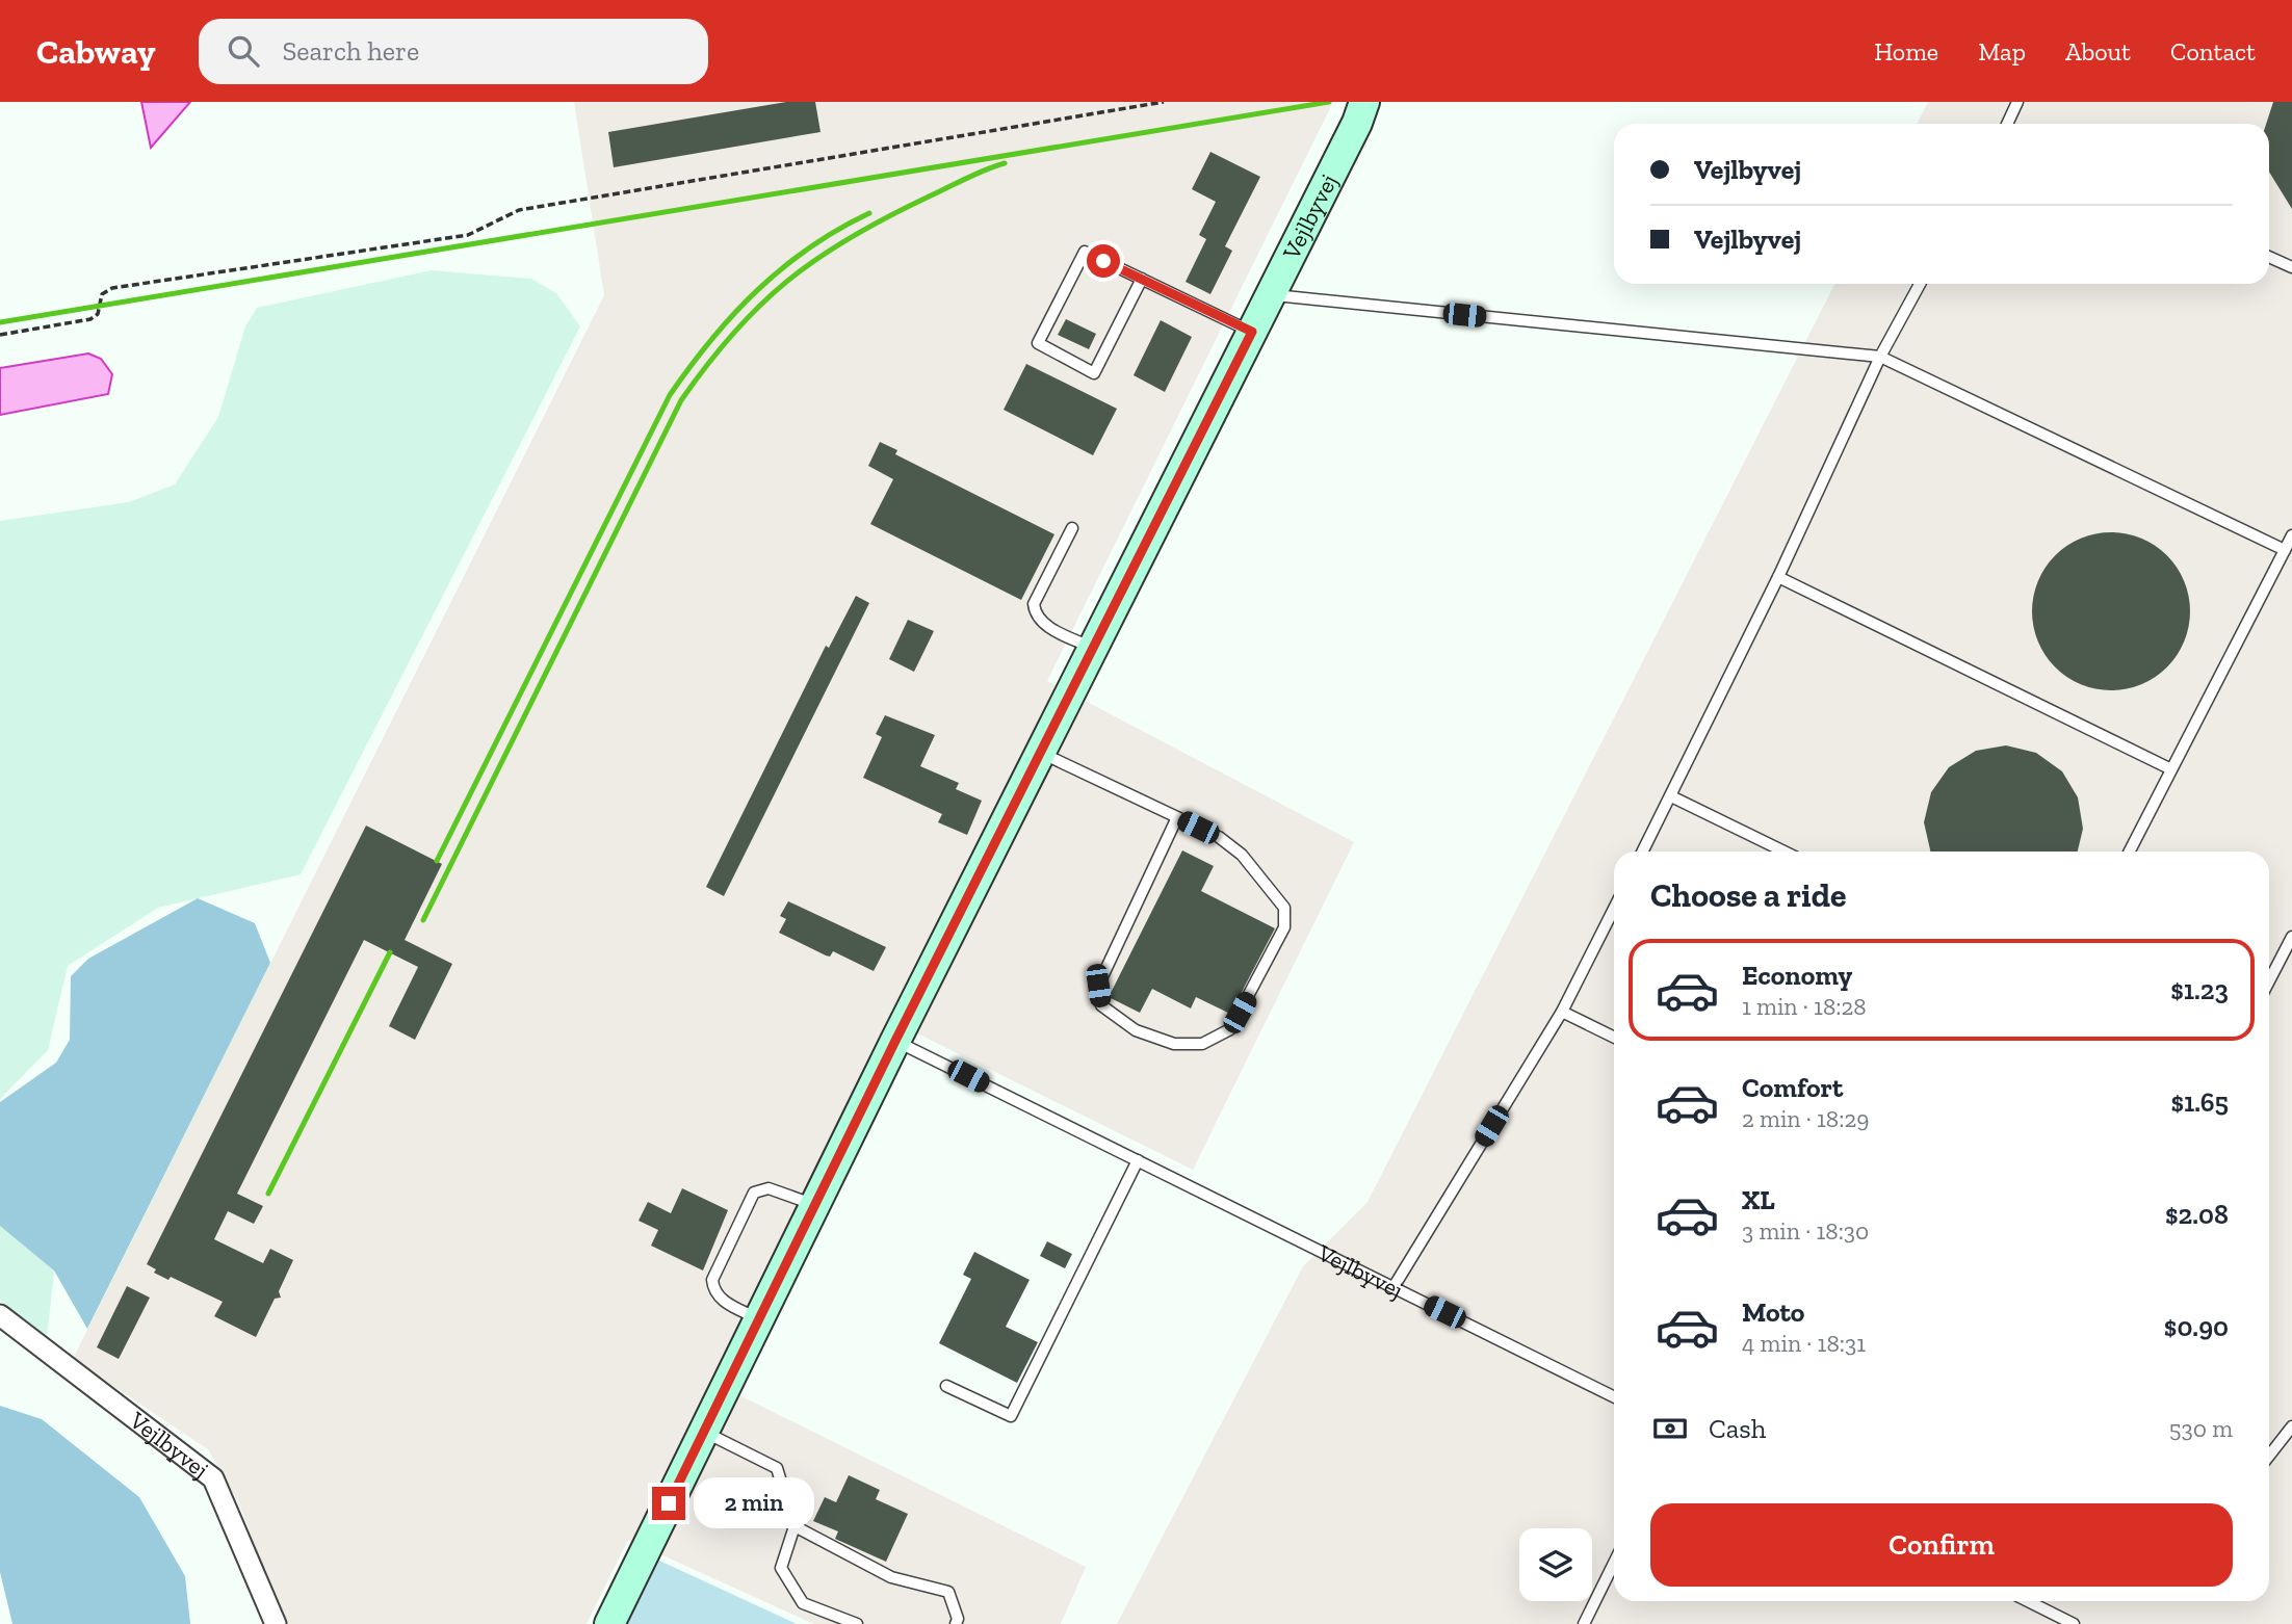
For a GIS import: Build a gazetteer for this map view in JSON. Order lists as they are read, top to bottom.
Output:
{
  "streets": {
    "street": ["Vejlbyvej"]
  },
  "page": {
    "header": "Cabway",
    "search": "Search here",
    "nav": [
      "Home",
      "Map",
      "About",
      "Contact"
    ],
    "banner": ["Vejlbyvej", "Vejlbyvej"],
    "heading": "Choose a ride",
    "list": [
      {
        "name": "Economy",
        "note": "1 min · 18:28",
        "value": "$1.23"
      },
      {
        "name": "Comfort",
        "note": "2 min · 18:29",
        "value": "$1.65"
      },
      {
        "name": "XL",
        "note": "3 min · 18:30",
        "value": "$2.08"
      },
      {
        "name": "Moto",
        "note": "4 min · 18:31",
        "value": "$0.90"
      }
    ],
    "pay": ["Cash", "530 m"],
    "bubble": "2 min",
    "buttons": "Confirm"
  }
}
